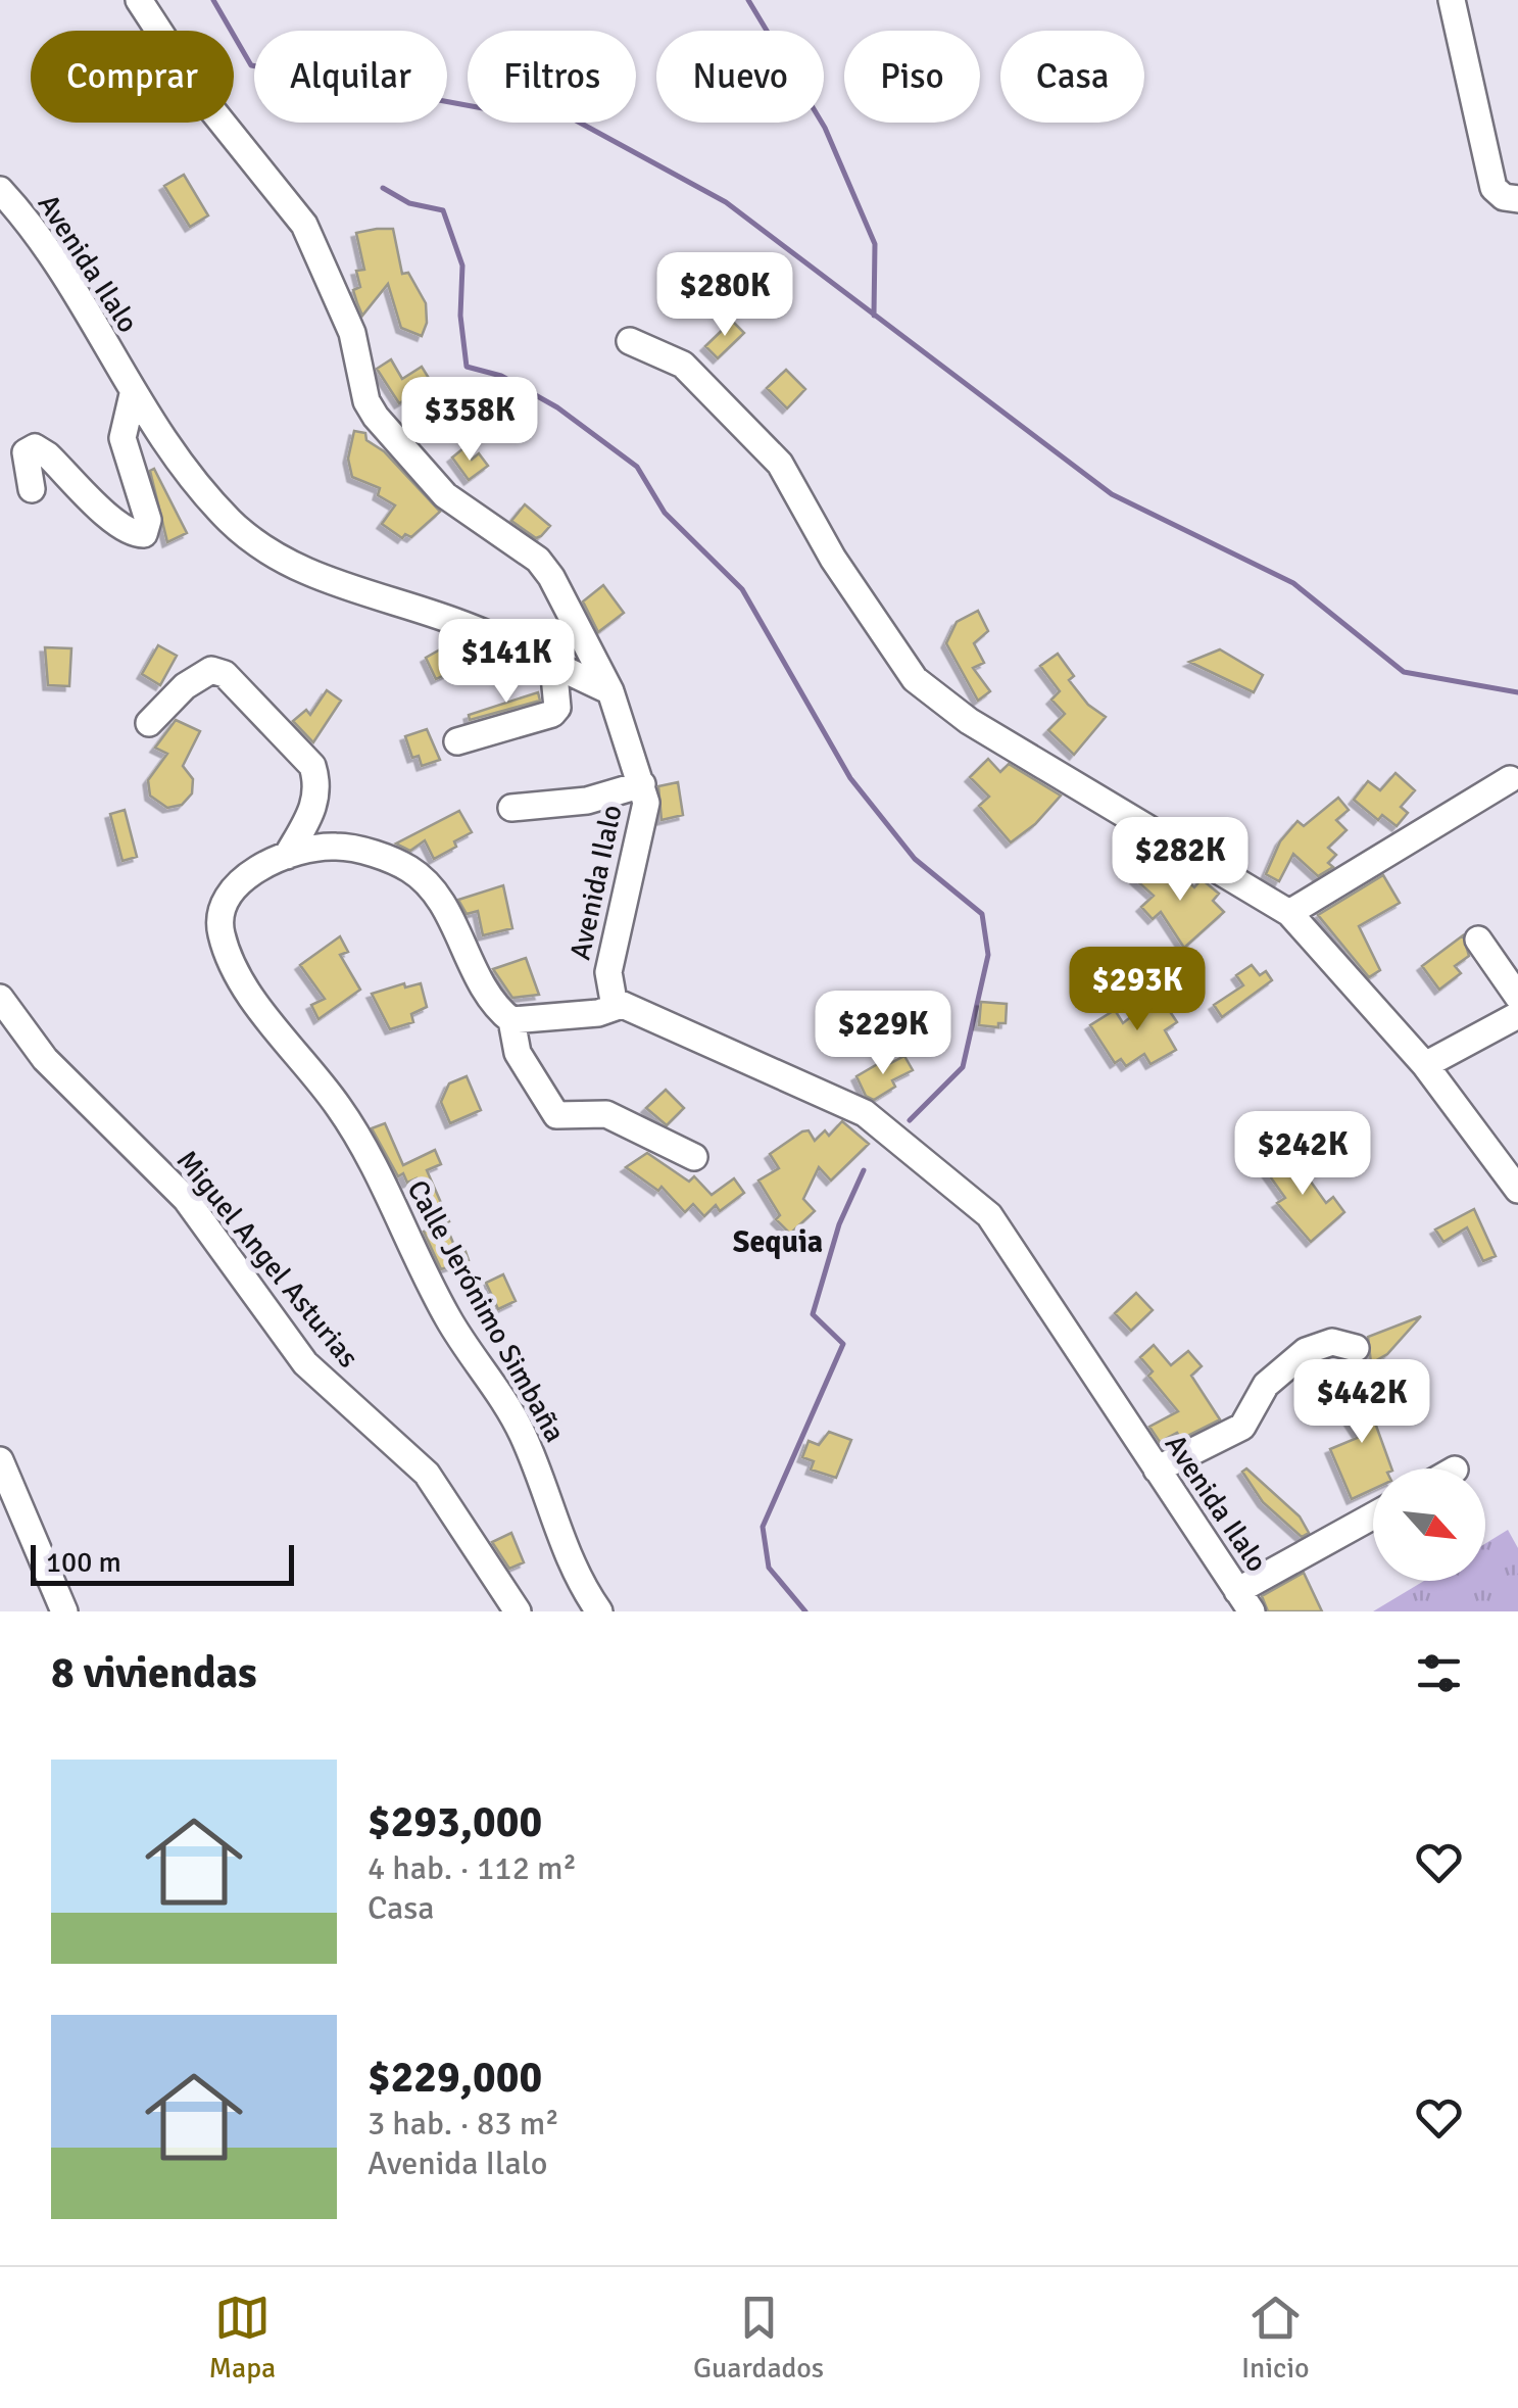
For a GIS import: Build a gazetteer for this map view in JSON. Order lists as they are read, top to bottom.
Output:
{
  "streets": {
    "street": ["Avenida Ilalo", "Miguel Angel Asturias", "Calle Jerónimo Simbaña"]
  },
  "districts": ["Sequia"],
  "scale_bar": "100 m",
  "north": "bottom right",
  "page": {
    "chip": [
      "Comprar",
      "Alquilar",
      "Filtros",
      "Nuevo",
      "Piso",
      "Casa"
    ],
    "price": [
      "$280K",
      "$358K",
      "$141K",
      "$282K",
      "$293K",
      "$229K",
      "$242K",
      "$442K"
    ],
    "scale": "100 m",
    "heading": "8 viviendas",
    "list": [
      {
        "name": "$293,000",
        "note": "4 hab. · 112 m² · Casa"
      },
      {
        "name": "$229,000",
        "note": "3 hab. · 83 m² · Avenida Ilalo"
      }
    ],
    "tabs": ["Mapa", "Guardados", "Inicio"]
  }
}
